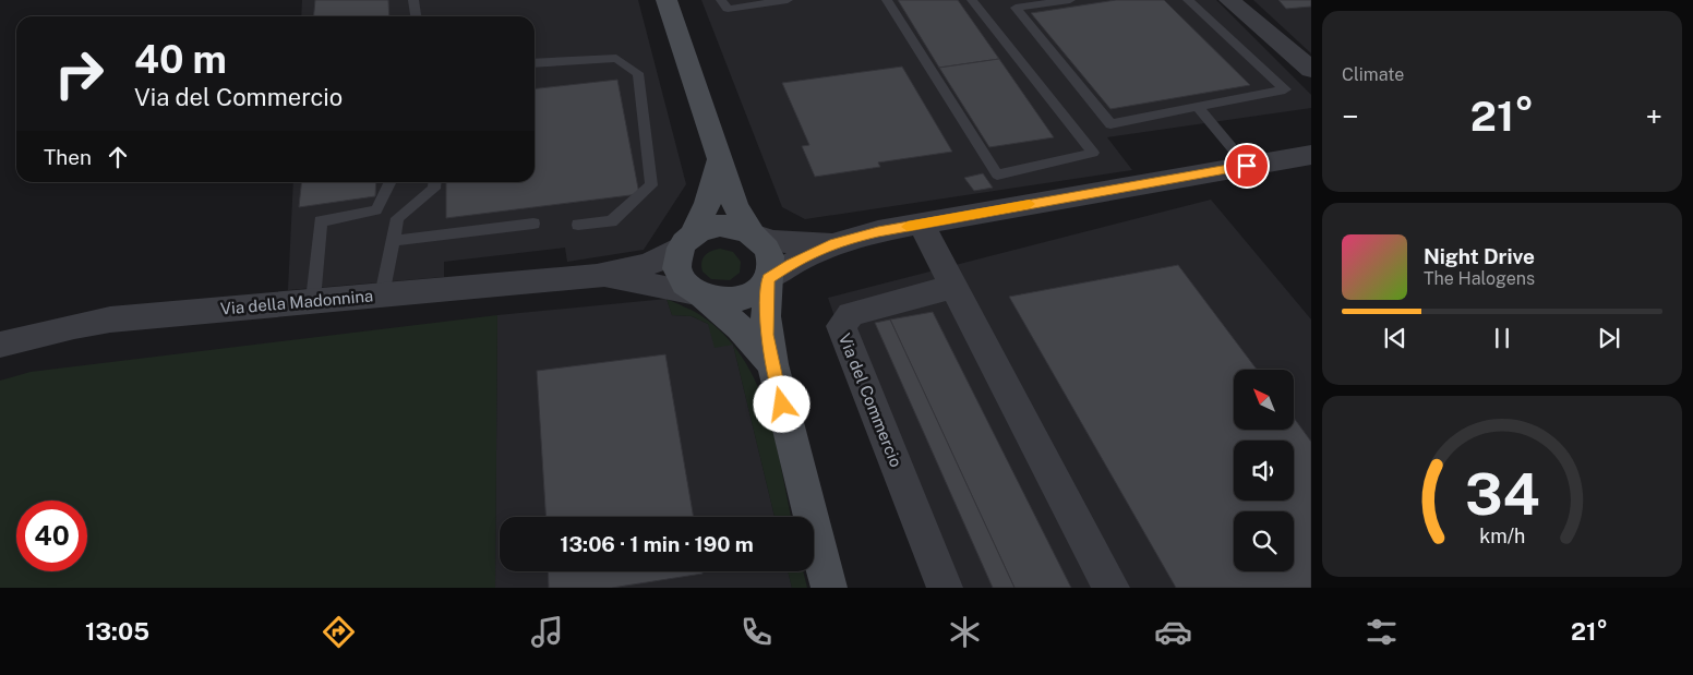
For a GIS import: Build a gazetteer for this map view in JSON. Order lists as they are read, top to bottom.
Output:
{
  "streets": {
    "street": ["Via della Madonnina", "Via del Commercio"]
  },
  "north": "top left",
  "page": {
    "tile": "Climate",
    "turn": ["40 m", "Via del Commercio"],
    "heat": ["−", "21°", "+"],
    "then": "Then",
    "song": ["Night Drive", "The Halogens"],
    "limit": "40",
    "trip": "13:06 · 1 min · 190 m",
    "tabs": ["13:05", "21°"],
    "gauge": ["34", "km/h"]
  }
}
